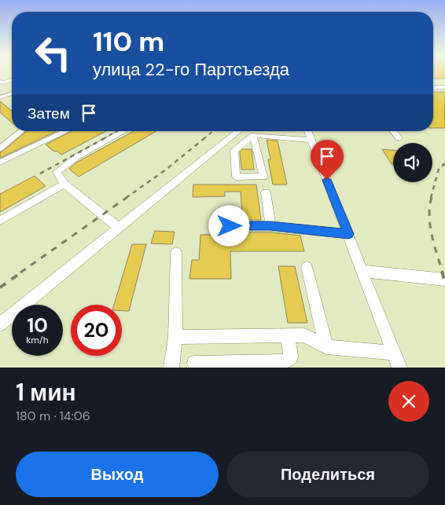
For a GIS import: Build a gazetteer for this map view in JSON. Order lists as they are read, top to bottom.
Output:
{
  "page": {
    "turn": ["110 m", "улица 22-го Партсъезда"],
    "then": "Затем",
    "speed": "10 km/h",
    "limit": "20",
    "heading": ["1 мин", "180 m · 14:06"],
    "buttons": ["Выход", "Поделиться"]
  }
}
